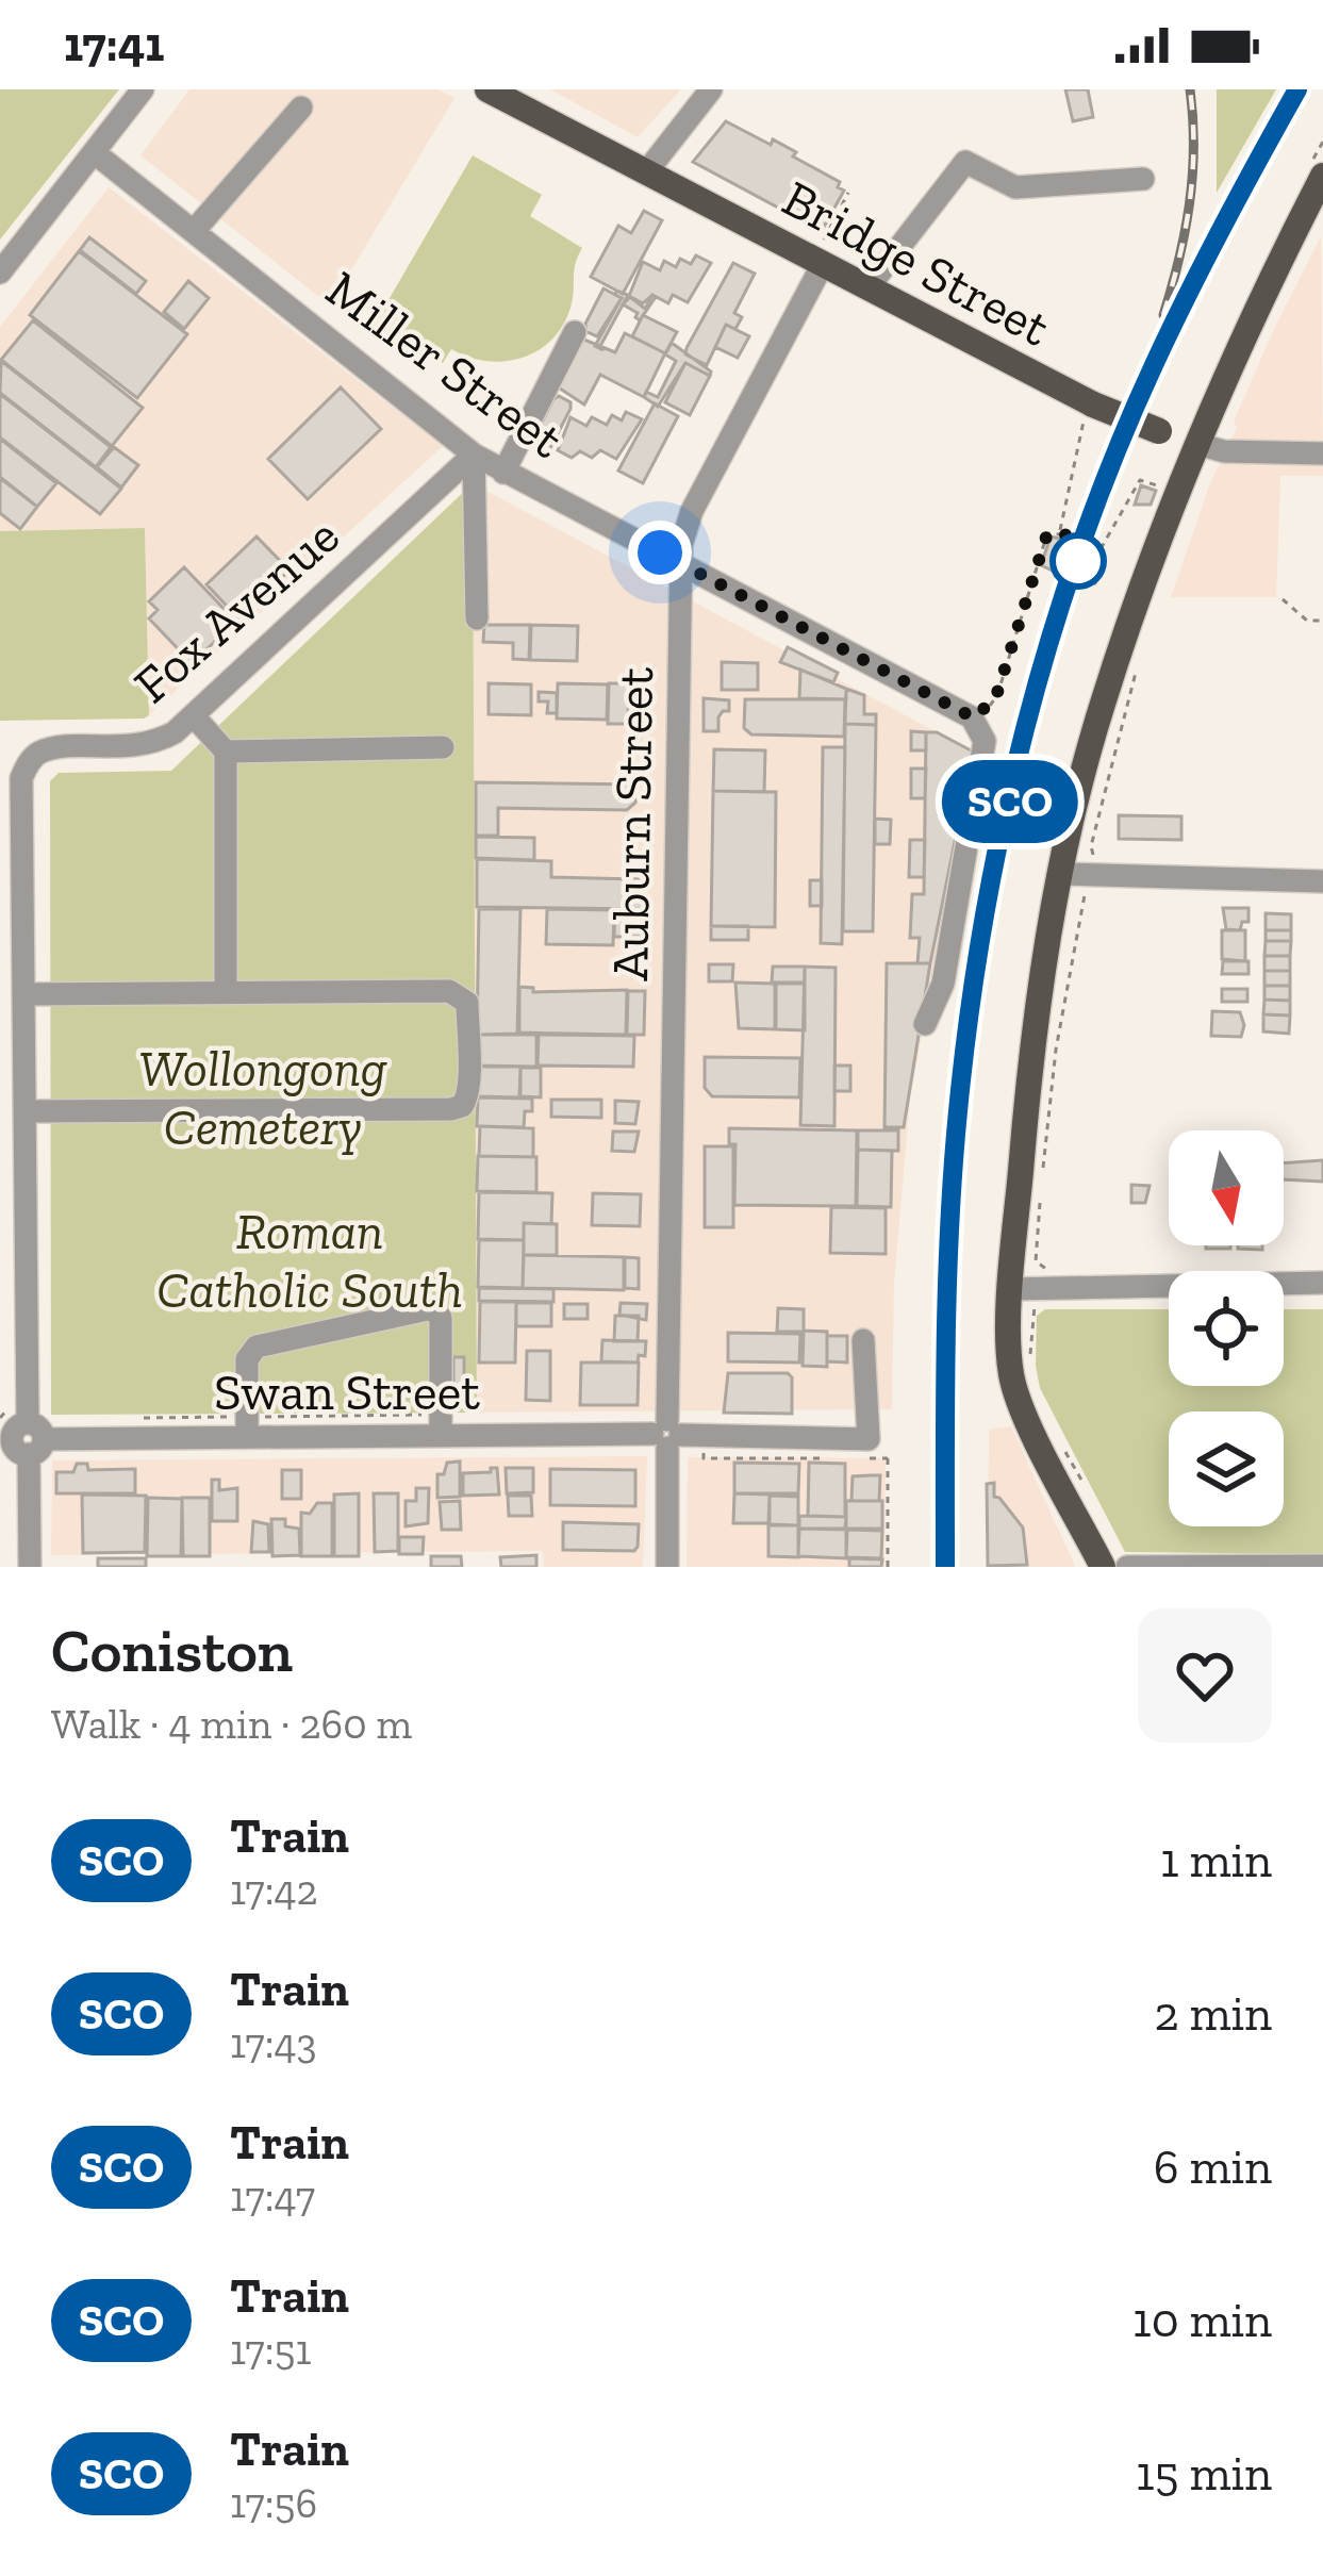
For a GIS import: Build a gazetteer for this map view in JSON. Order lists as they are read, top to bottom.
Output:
{
  "streets": {
    "main road": ["Bridge Street"],
    "street": [
      "Miller Street",
      "Fox Avenue",
      "Auburn Street",
      "Swan Street"
    ]
  },
  "crossings": [
    ["Bridge Street", "Auburn Street"],
    ["Miller Street", "Fox Avenue"],
    ["Miller Street", "Auburn Street"],
    ["Auburn Street", "Swan Street"]
  ],
  "parks": ["Wollongong Cemetery", "Roman Catholic South"],
  "north": "bottom",
  "page": {
    "status": "17:41",
    "on_map": "SCO",
    "heading": ["Coniston", "Walk · 4 min · 260 m"],
    "list": [
      {
        "mark": "SCO",
        "name": "Train",
        "note": "17:42",
        "value": "1 min"
      },
      {
        "mark": "SCO",
        "name": "Train",
        "note": "17:43",
        "value": "2 min"
      },
      {
        "mark": "SCO",
        "name": "Train",
        "note": "17:47",
        "value": "6 min"
      },
      {
        "mark": "SCO",
        "name": "Train",
        "note": "17:51",
        "value": "10 min"
      },
      {
        "mark": "SCO",
        "name": "Train",
        "note": "17:56",
        "value": "15 min"
      }
    ]
  }
}
